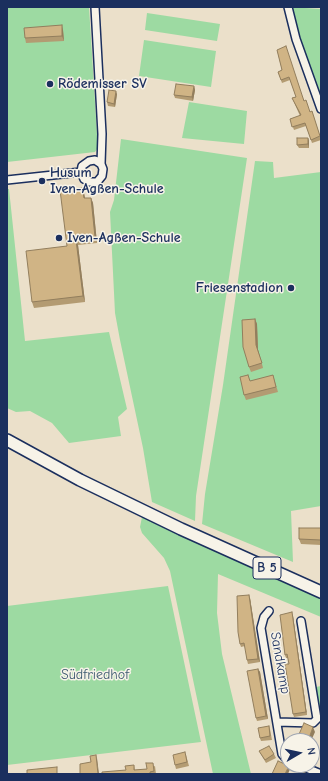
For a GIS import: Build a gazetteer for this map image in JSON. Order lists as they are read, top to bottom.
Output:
{
  "streets": {
    "highway": ["B 5"],
    "street": ["Sandkamp"]
  },
  "parks": ["Südfriedhof"],
  "places": [
    "Rödemisser SV",
    "Husum Iven-Agßen-Schule",
    "Iven-Agßen-Schule",
    "Friesenstadion"
  ],
  "north": "right"
}
